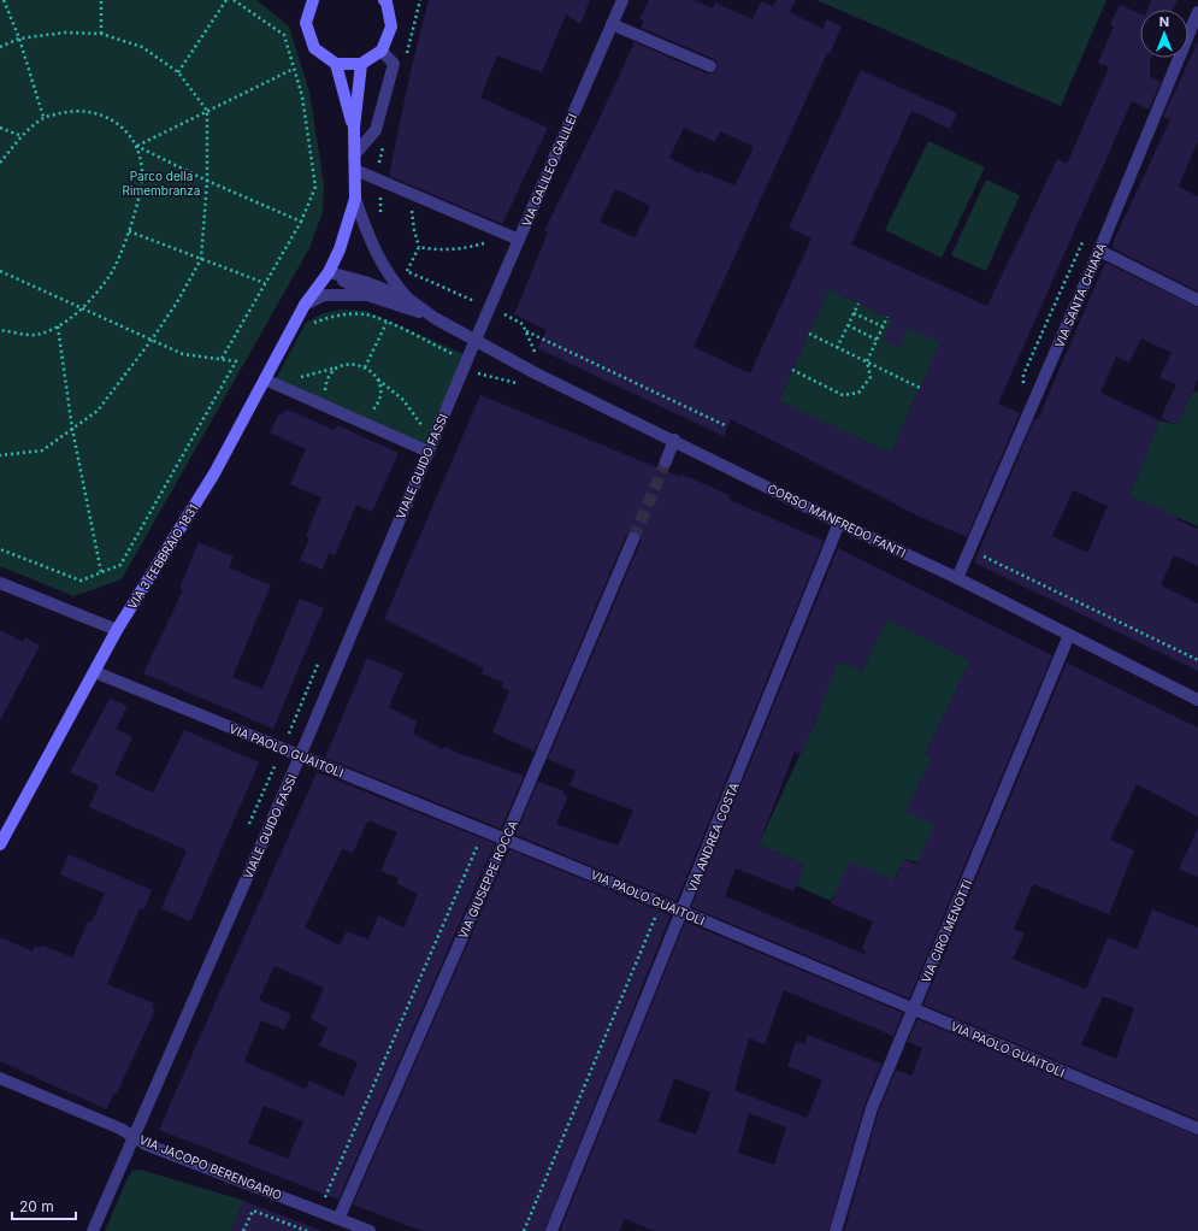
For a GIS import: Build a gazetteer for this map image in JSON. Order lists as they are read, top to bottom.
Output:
{
  "streets": {
    "street": [
      "VIA GALILEO GALILEI",
      "VIA SANTA CHIARA",
      "VIALE GUIDO FASSI",
      "CORSO MANFREDO FANTI",
      "VIA 3 FEBBRAIO 1831",
      "VIA PAOLO GUAITOLI",
      "VIA ANDREA COSTA",
      "VIA GIUSEPPE ROCCA",
      "VIA CIRO MENOTTI",
      "VIA JACOPO BERENGARIO"
    ]
  },
  "crossings": [
    ["VIA GALILEO GALILEI", "VIALE GUIDO FASSI"],
    ["VIA GALILEO GALILEI", "CORSO MANFREDO FANTI"],
    ["VIA SANTA CHIARA", "CORSO MANFREDO FANTI"],
    ["VIALE GUIDO FASSI", "CORSO MANFREDO FANTI"],
    ["VIALE GUIDO FASSI", "VIA PAOLO GUAITOLI"],
    ["VIALE GUIDO FASSI", "VIA JACOPO BERENGARIO"],
    ["CORSO MANFREDO FANTI", "VIA ANDREA COSTA"],
    ["CORSO MANFREDO FANTI", "VIA CIRO MENOTTI"],
    ["VIA 3 FEBBRAIO 1831", "VIA PAOLO GUAITOLI"],
    ["VIA PAOLO GUAITOLI", "VIA ANDREA COSTA"],
    ["VIA PAOLO GUAITOLI", "VIA GIUSEPPE ROCCA"],
    ["VIA PAOLO GUAITOLI", "VIA CIRO MENOTTI"],
    ["VIA GIUSEPPE ROCCA", "VIA JACOPO BERENGARIO"]
  ],
  "parks": ["Parco della Rimembranza"],
  "scale_bar": "20 m",
  "north": "top"
}
